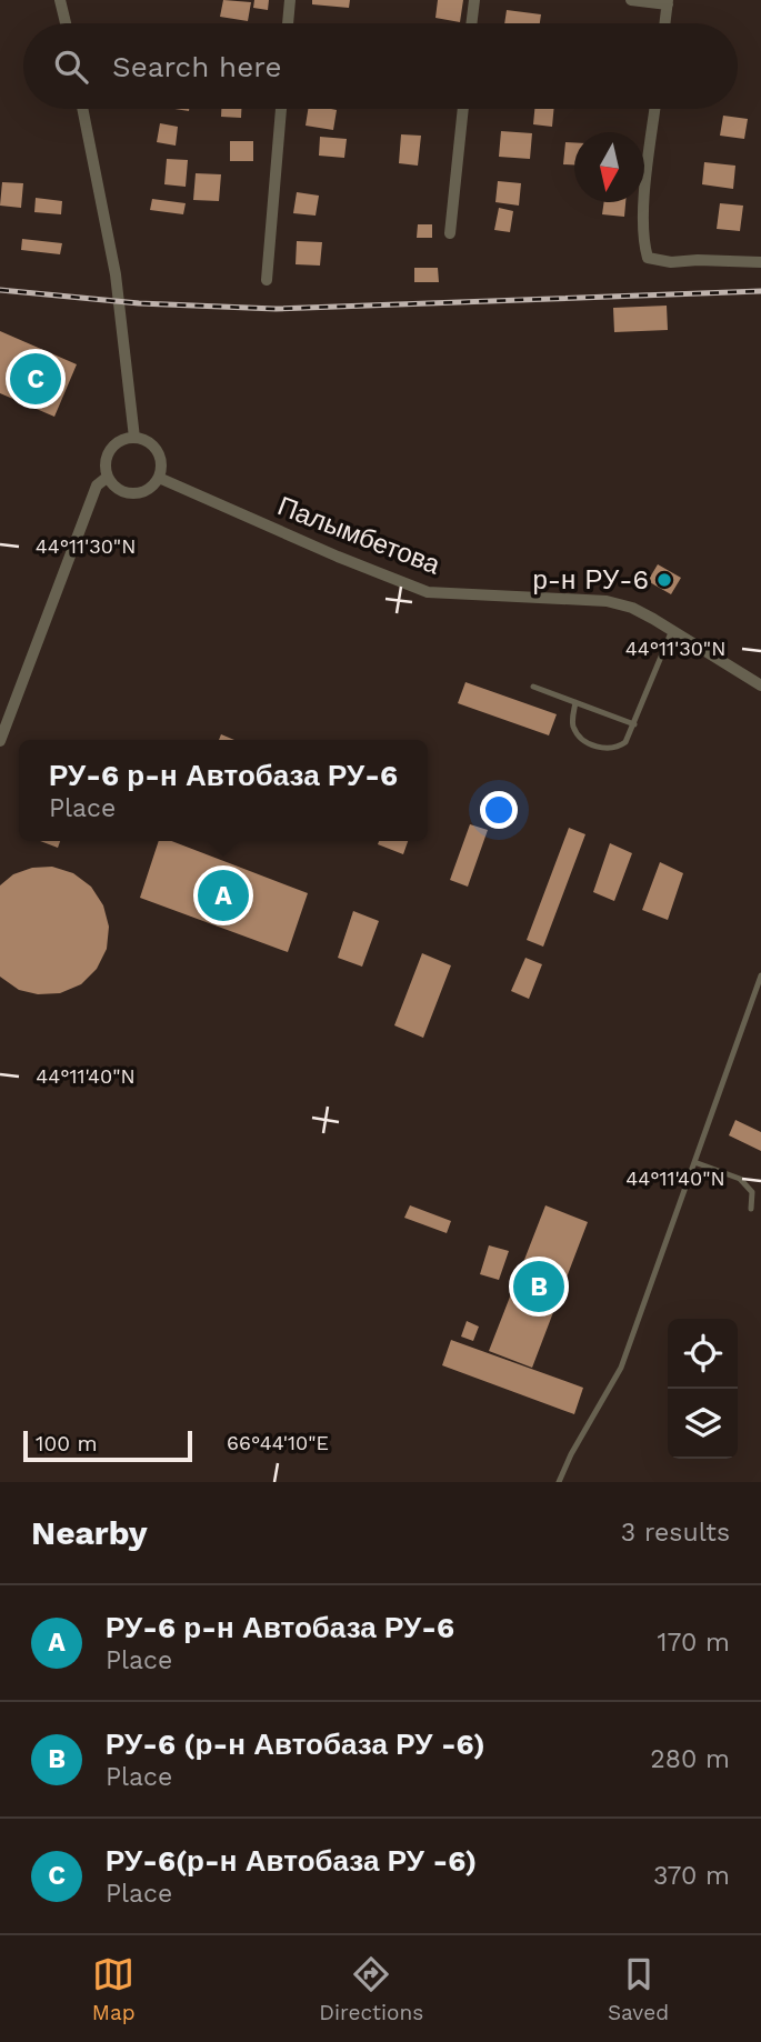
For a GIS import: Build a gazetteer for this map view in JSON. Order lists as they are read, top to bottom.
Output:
{
  "streets": {
    "street": ["Палымбетова"]
  },
  "places": ["р-н РУ-6"],
  "scale_bar": "100 m",
  "north": "bottom",
  "page": {
    "search": "Search here",
    "pins": ["C", "A", "B"],
    "popup": ["РУ-6 р-н Автобаза РУ-6", "Place"],
    "scale": "100 m",
    "heading": ["Nearby", "3 results"],
    "list": [
      {
        "mark": "A",
        "name": "РУ-6 р-н Автобаза РУ-6",
        "note": "Place",
        "value": "170 m"
      },
      {
        "mark": "B",
        "name": "РУ-6 (р-н Автобаза РУ -6)",
        "note": "Place",
        "value": "280 m"
      },
      {
        "mark": "C",
        "name": "РУ-6(р-н Автобаза РУ -6)",
        "note": "Place",
        "value": "370 m"
      }
    ],
    "nav": ["Map", "Directions", "Saved"]
  },
  "coordinates": ["44°11'30\"N", "44°11'40\"N", "66°44'10\"E"]
}
